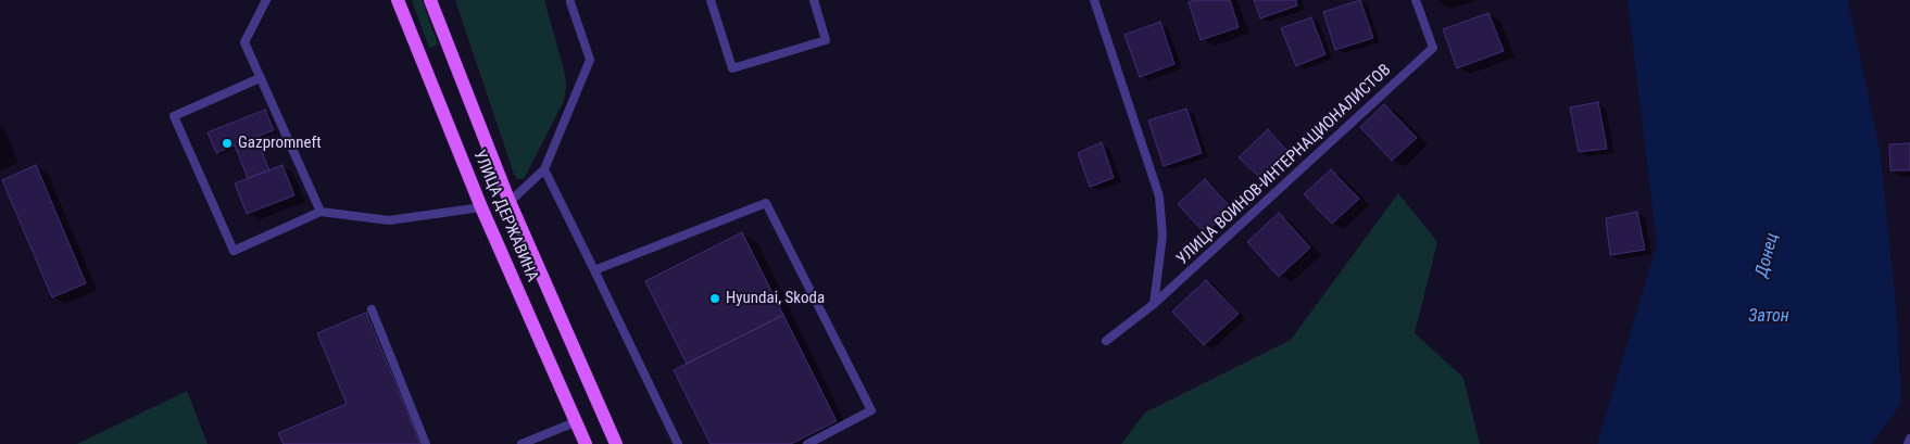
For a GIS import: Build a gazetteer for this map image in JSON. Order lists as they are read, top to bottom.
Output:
{
  "streets": {
    "main road": ["УЛИЦА ДЕРЖАВИНА"],
    "lane": ["УЛИЦА ВОИНОВ-ИНТЕРНАЦИОНАЛИСТОВ"]
  },
  "water": ["Донец", "Затон"],
  "places": ["Gazpromneft", "Hyundai, Skoda"]
}
